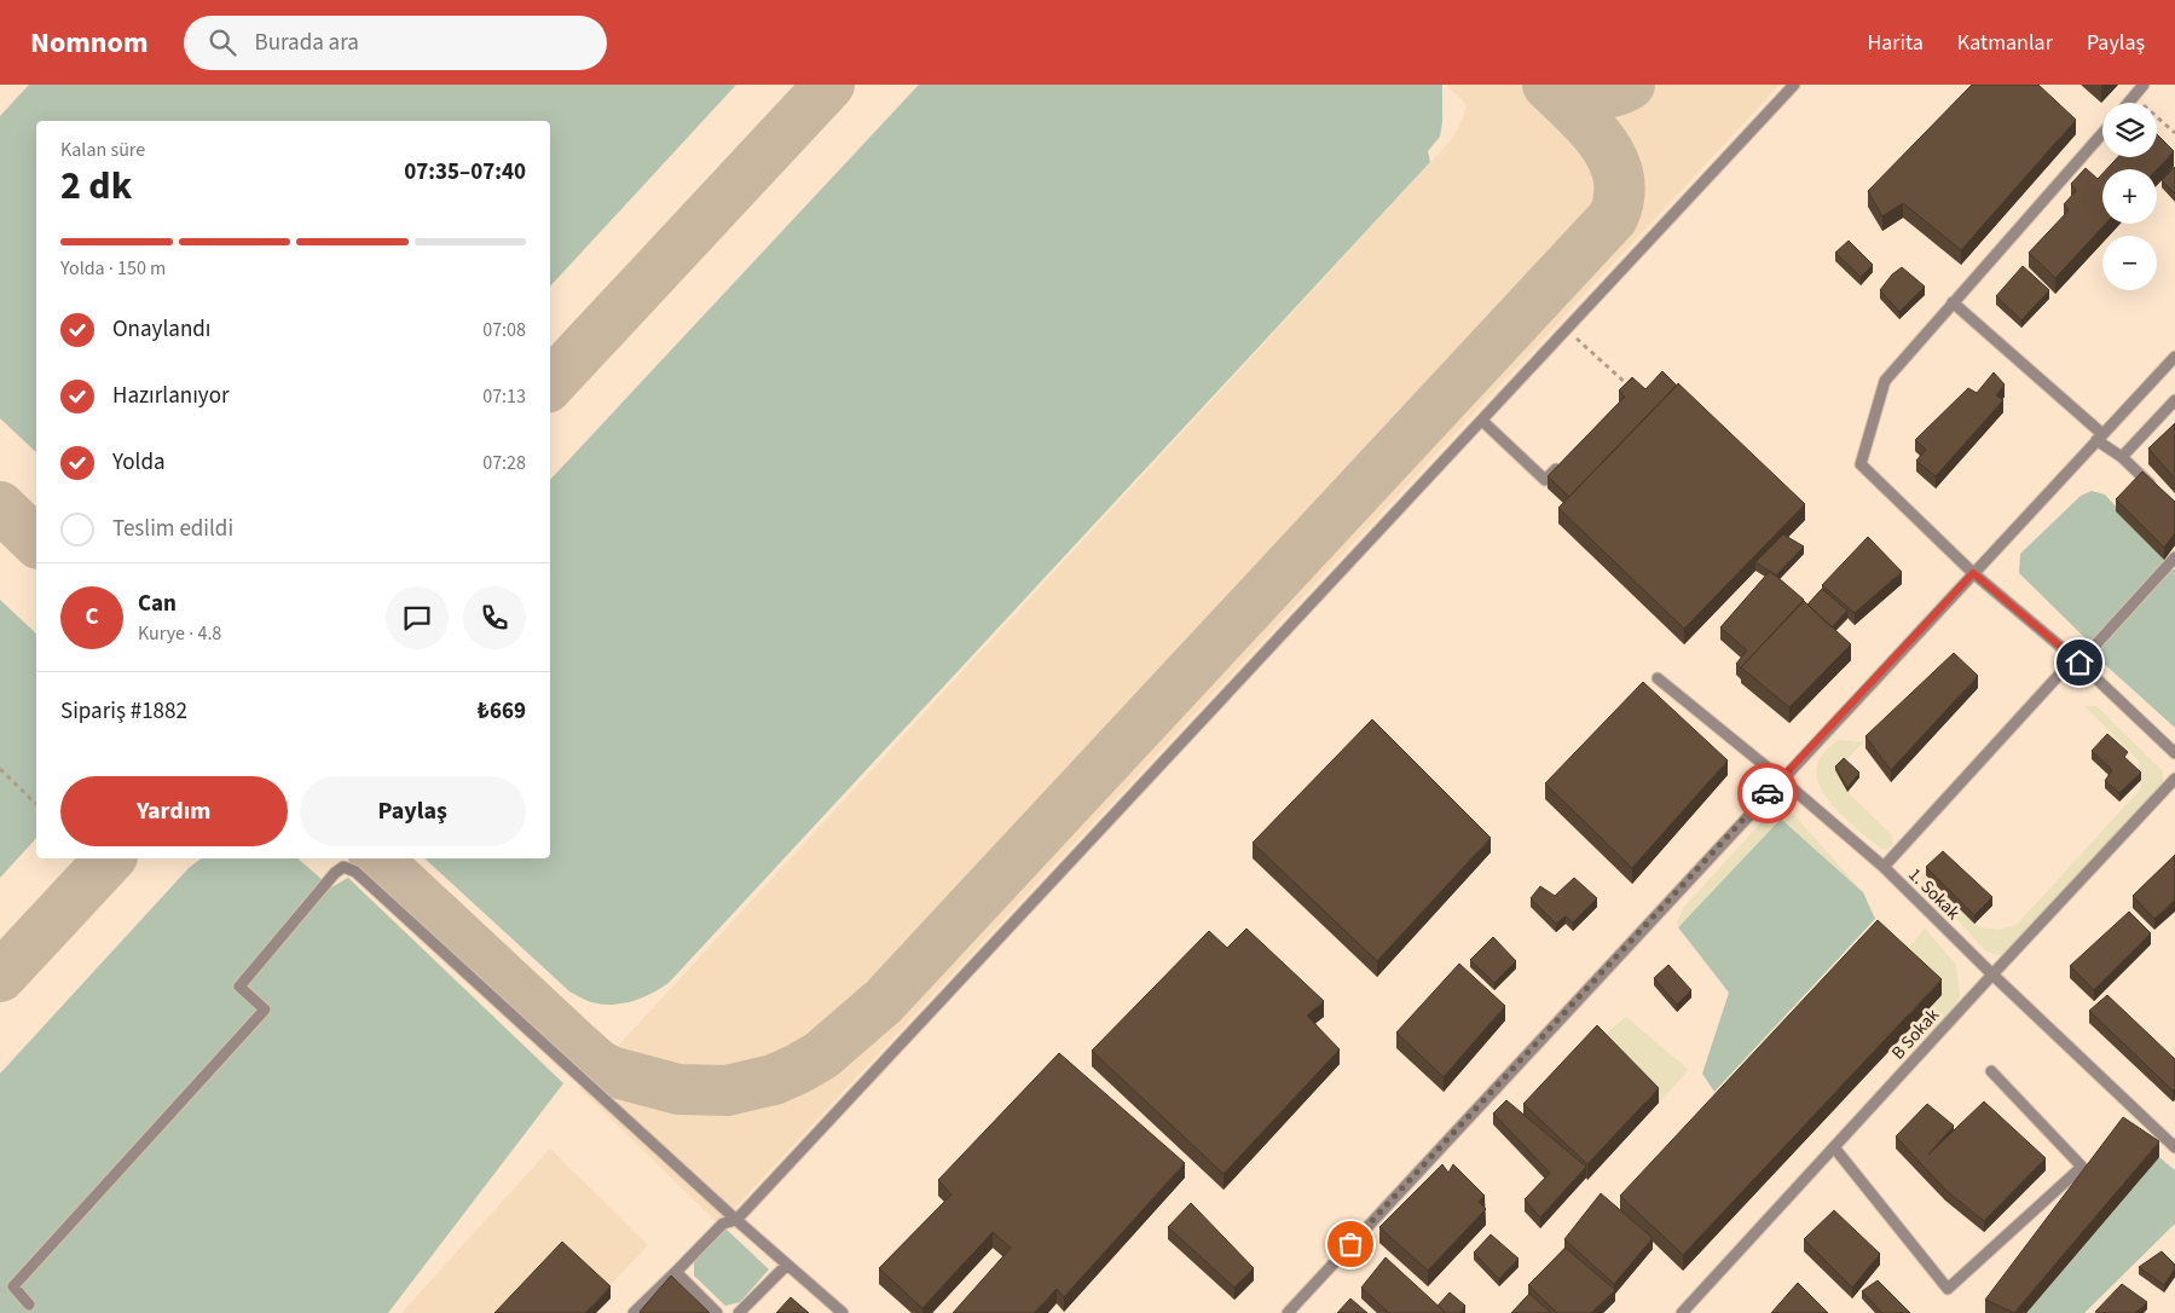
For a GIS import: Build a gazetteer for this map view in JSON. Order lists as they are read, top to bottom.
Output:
{
  "streets": {
    "lane": ["1. Sokak", "B Sokak"]
  },
  "crossings": [
    ["1. Sokak", "B Sokak"]
  ],
  "page": {
    "header": "Nomnom",
    "search": "Burada ara",
    "nav": ["Harita", "Katmanlar", "Paylaş"],
    "map_buttons": ["+", "−"],
    "heading": ["2 dk", "Kalan süre", "07:35–07:40"],
    "panel": [
      "Can",
      "Kurye · 4.8",
      "Sipariş #1882",
      "₺669"
    ],
    "bar": "Yolda · 150 m",
    "list": [
      ["Onaylandı", "07:08"],
      ["Hazırlanıyor", "07:13"],
      ["Yolda", "07:28"],
      "Teslim edildi"
    ],
    "round": "C",
    "buttons": ["Yardım", "Paylaş"]
  }
}
